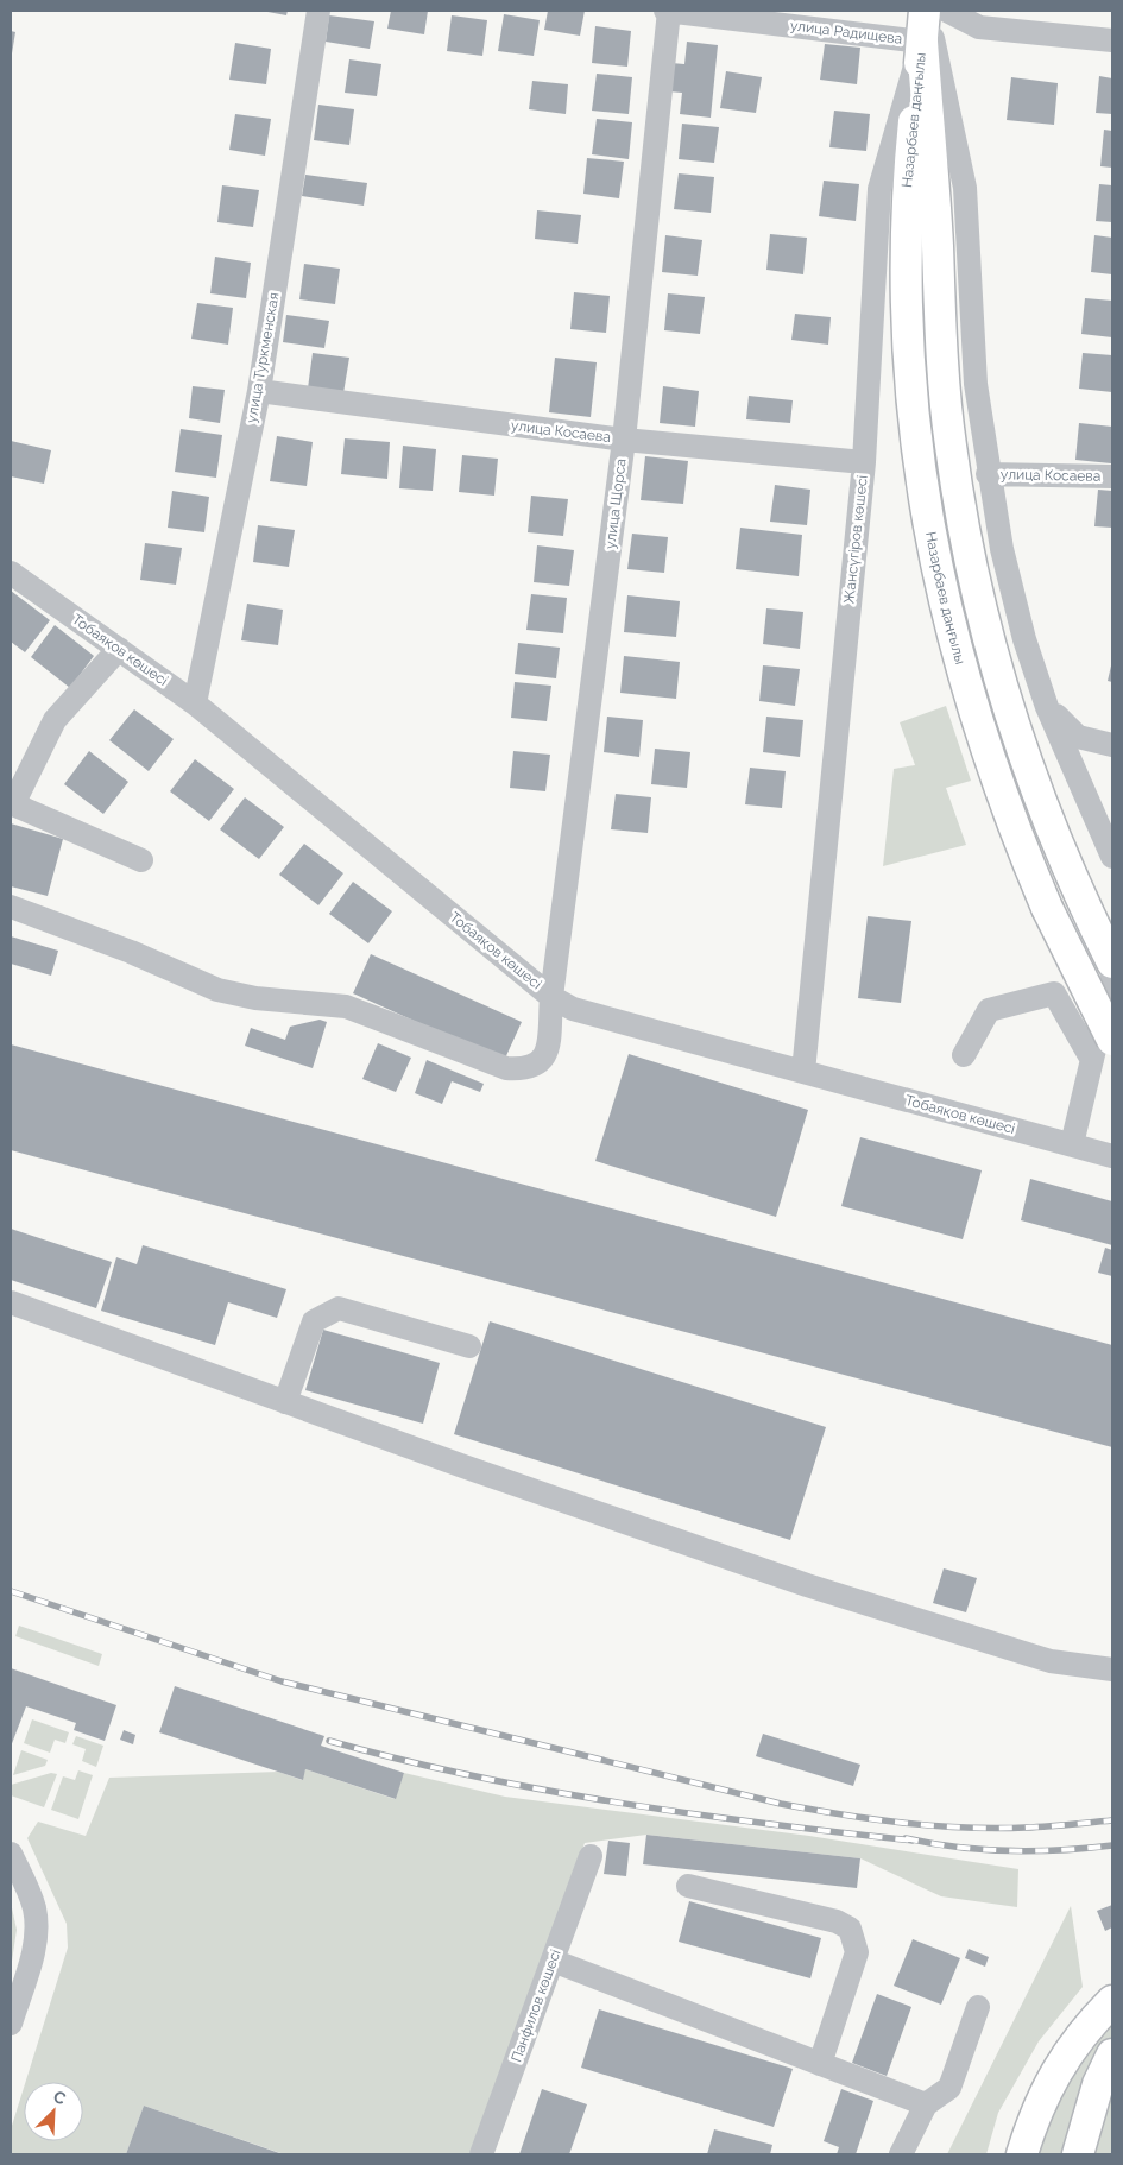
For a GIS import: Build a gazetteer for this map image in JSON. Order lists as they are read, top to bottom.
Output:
{
  "streets": {
    "main road": ["Назарбаев даңғылы", "Жансүгіров көшесі"],
    "street": [
      "улица Радищева",
      "улица Туркменская",
      "улица Косаева",
      "улица Щорса",
      "Тобаяқов көшесі",
      "Панфилов көшесі"
    ]
  },
  "crossings": [
    ["улица Радищева", "Назарбаев даңғылы"],
    ["улица Радищева", "улица Щорса"],
    ["улица Радищева", "Жансүгіров көшесі"],
    ["Назарбаев даңғылы", "Жансүгіров көшесі"],
    ["улица Туркменская", "улица Косаева"],
    ["улица Туркменская", "Тобаяқов көшесі"],
    ["улица Косаева", "улица Щорса"],
    ["улица Косаева", "Жансүгіров көшесі"],
    ["улица Щорса", "Тобаяқов көшесі"],
    ["Жансүгіров көшесі", "Тобаяқов көшесі"]
  ],
  "north": "top right"
}
